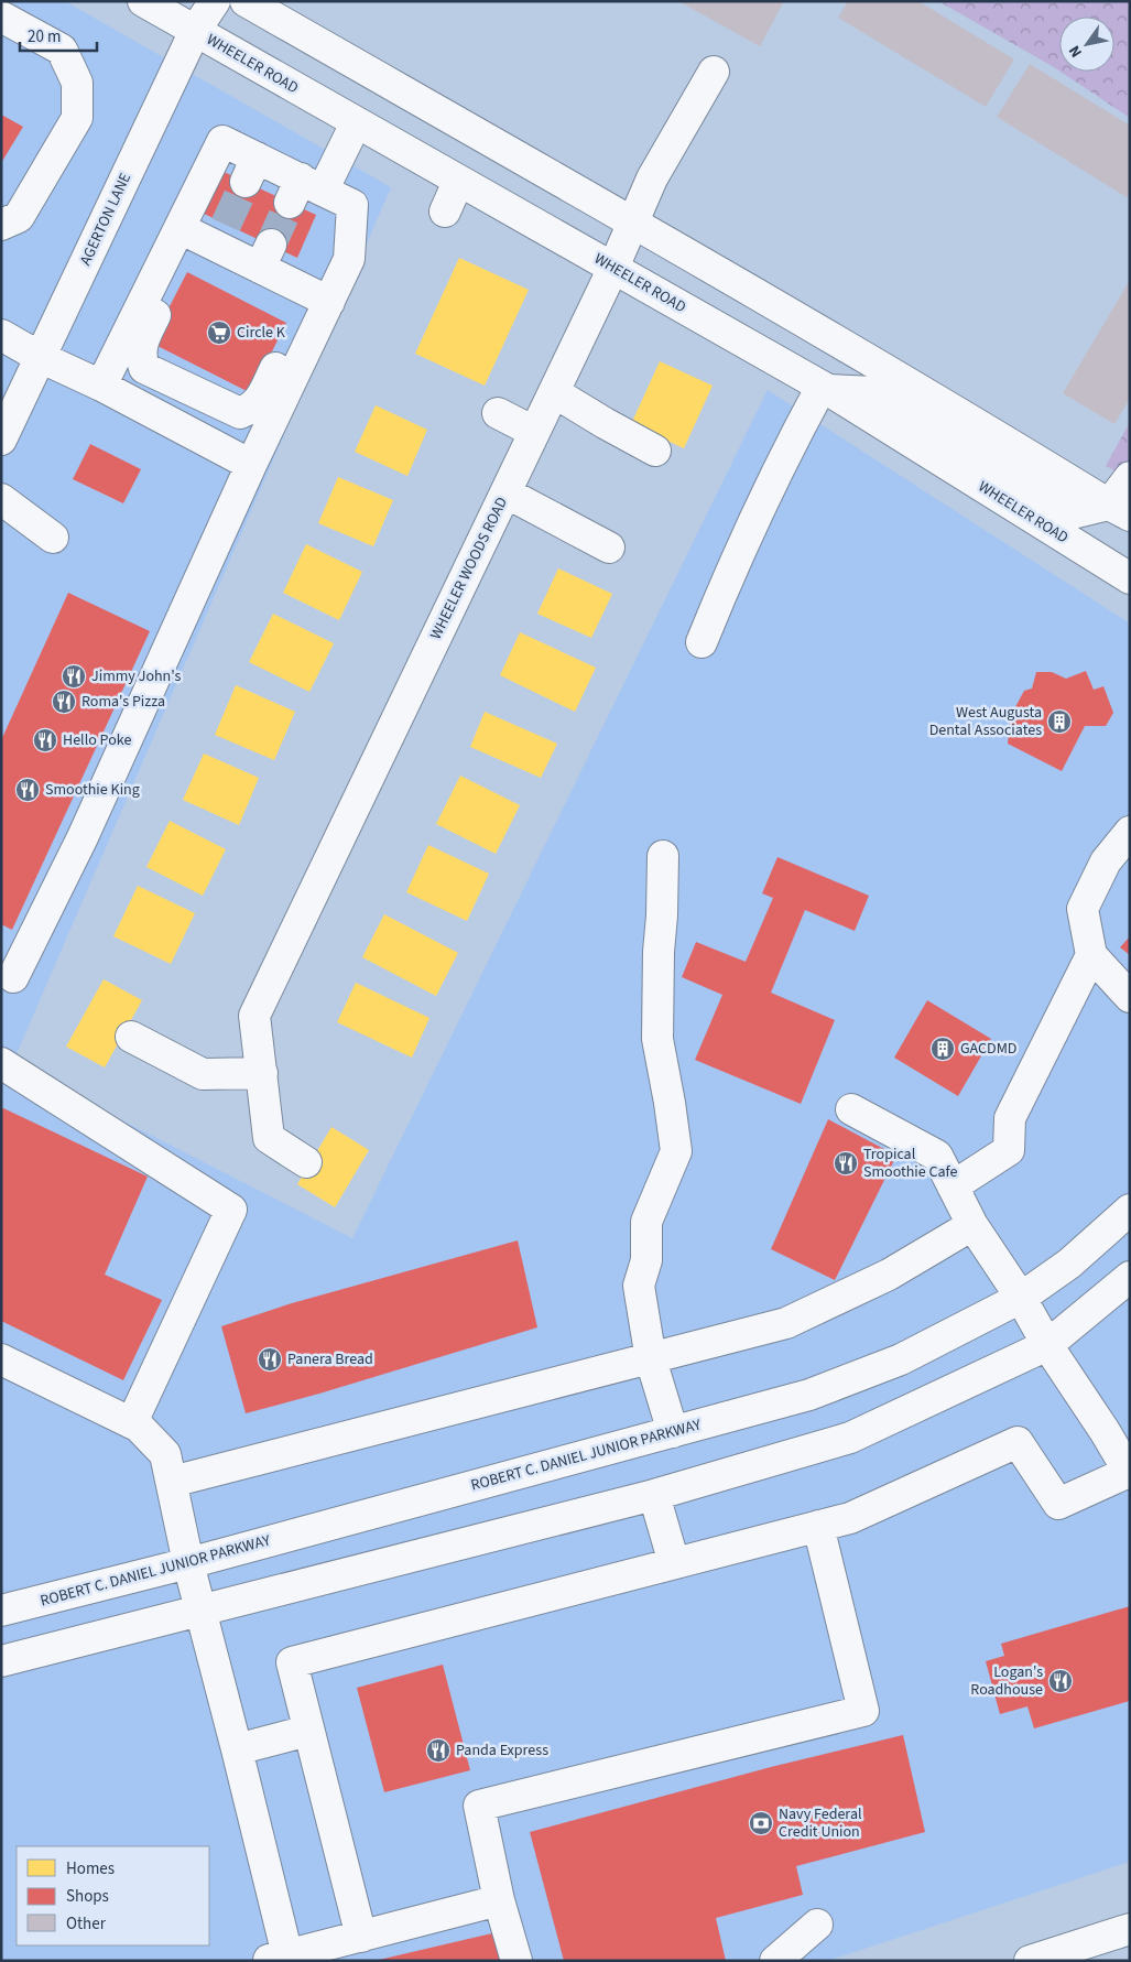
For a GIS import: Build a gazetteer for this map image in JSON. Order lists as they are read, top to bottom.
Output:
{
  "streets": {
    "main road": [
      "WHEELER ROAD",
      "AGERTON LANE",
      "WHEELER WOODS ROAD",
      "ROBERT C. DANIEL JUNIOR PARKWAY"
    ]
  },
  "crossings": [
    ["WHEELER ROAD", "AGERTON LANE"],
    ["WHEELER ROAD", "WHEELER WOODS ROAD"]
  ],
  "places": {
    "supermarket": ["Circle K"],
    "restaurant": [
      "Jimmy John's",
      "Roma's Pizza",
      "Hello Poke",
      "Smoothie King",
      "Tropical Smoothie Cafe",
      "Panera Bread",
      "Logan's Roadhouse",
      "Panda Express"
    ],
    "building": ["West Augusta Dental Associates", "GACDMD"],
    "bank": ["Navy Federal Credit Union"]
  },
  "legend": ["Homes", "Shops", "Other"],
  "scale_bar": "20 m",
  "north": "bottom left"
}
